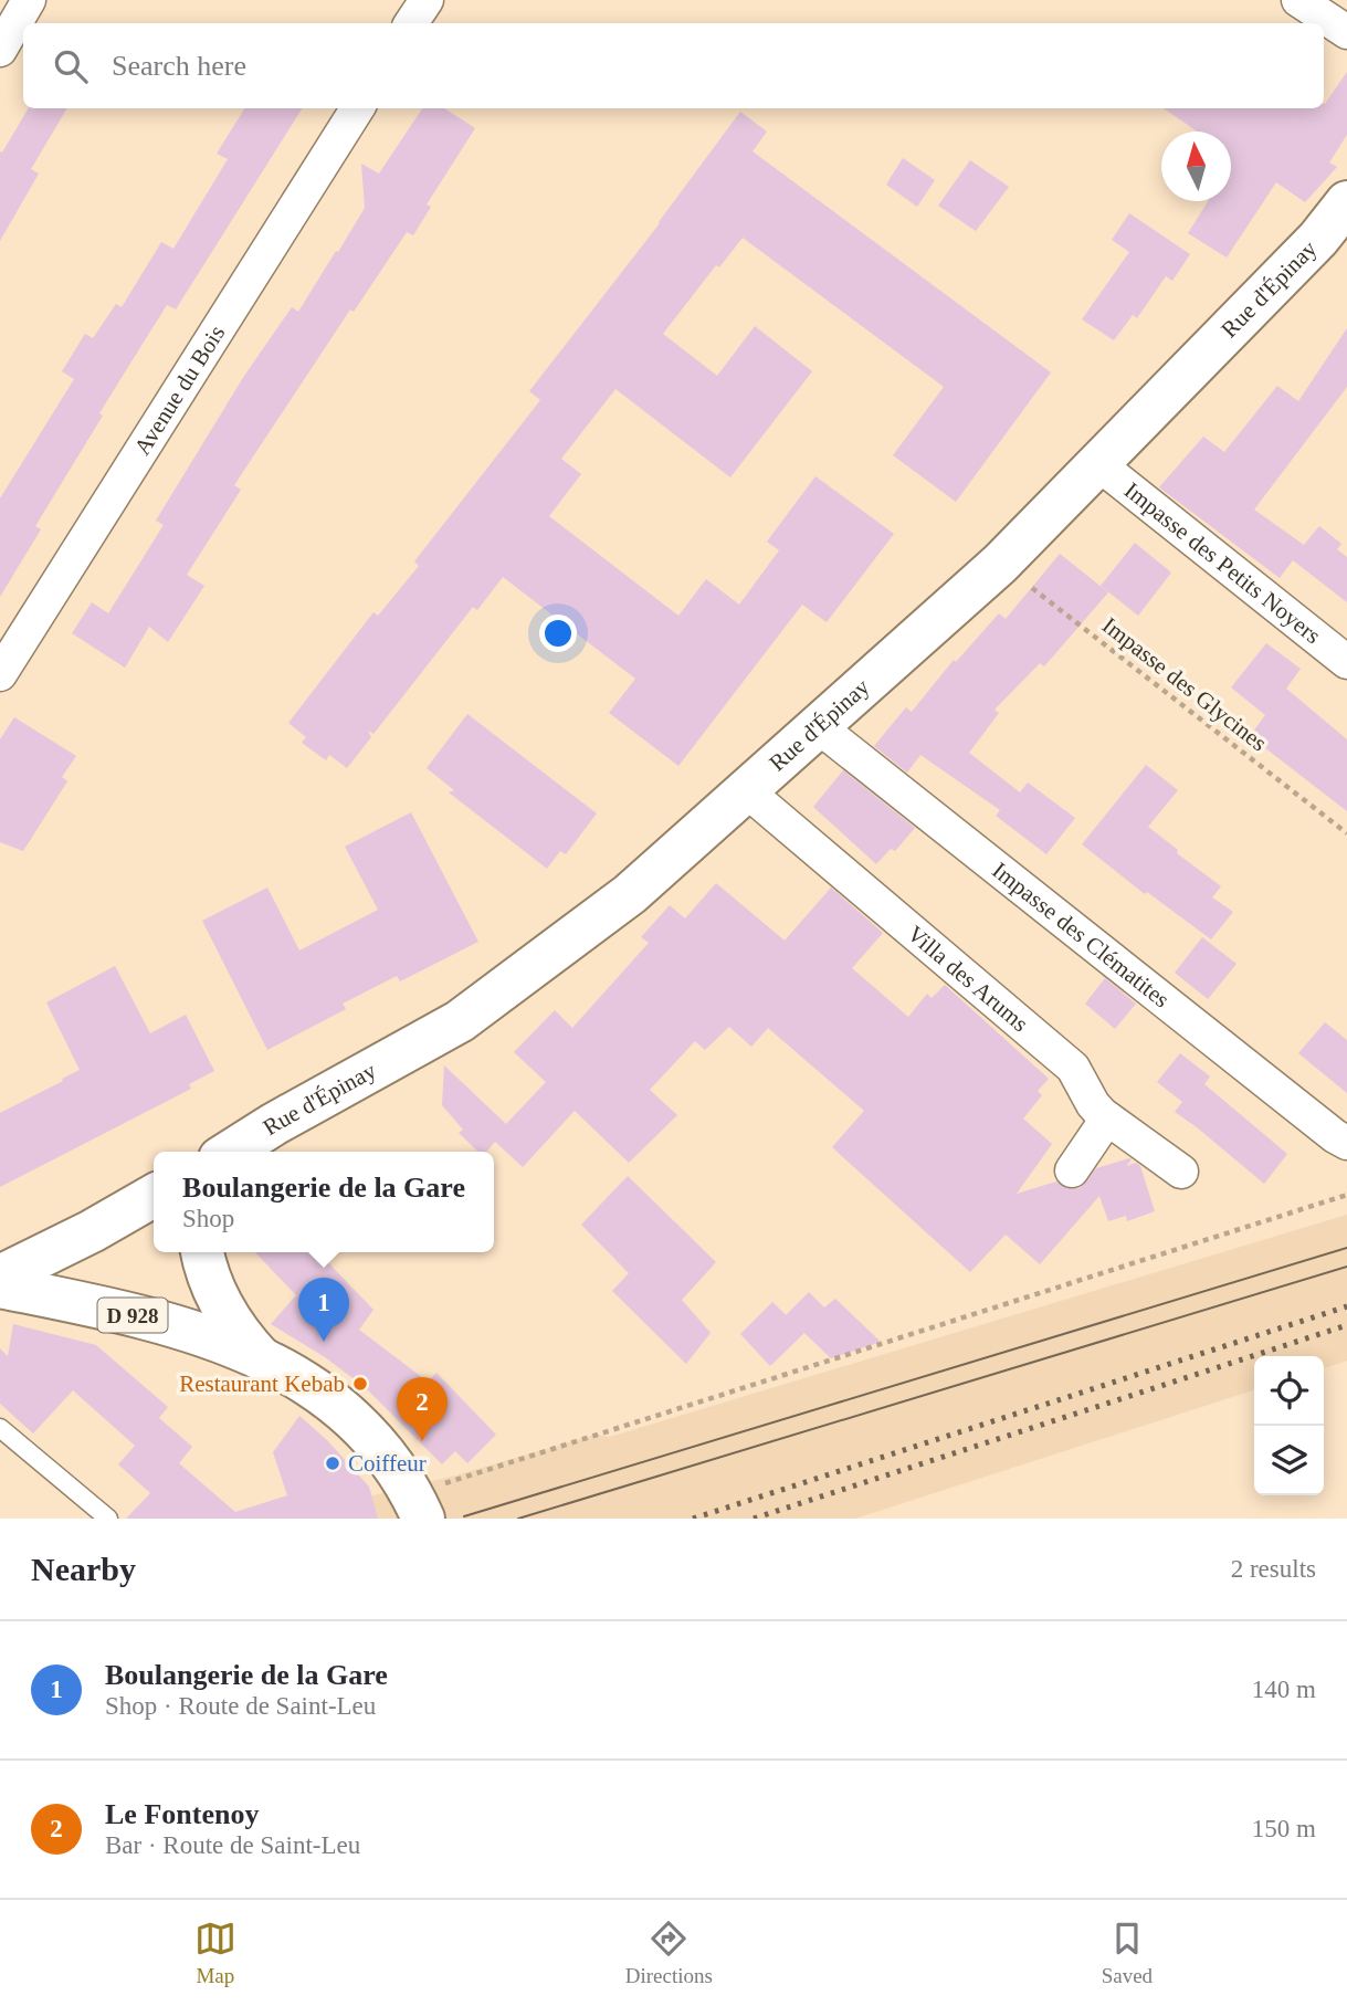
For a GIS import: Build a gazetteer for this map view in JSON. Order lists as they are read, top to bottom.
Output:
{
  "streets": {
    "main road": ["Rue d'Épinay", "D 928"],
    "street": [
      "Avenue du Bois",
      "Impasse des Petits Noyers",
      "Impasse des Clématites",
      "Villa des Arums"
    ],
    "path": ["Impasse des Glycines"]
  },
  "crossings": [
    ["Rue d'Épinay", "Impasse des Petits Noyers"],
    ["Rue d'Épinay", "Impasse des Glycines"],
    ["Rue d'Épinay", "Impasse des Clématites"],
    ["Rue d'Épinay", "Villa des Arums"]
  ],
  "places": ["Restaurant Kebab", "Coiffeur"],
  "north": "top",
  "page": {
    "search": "Search here",
    "popup": ["Boulangerie de la Gare", "Shop"],
    "pins": ["1", "2"],
    "heading": ["Nearby", "2 results"],
    "list": [
      {
        "mark": "1",
        "name": "Boulangerie de la Gare",
        "note": "Shop · Route de Saint-Leu",
        "value": "140 m"
      },
      {
        "mark": "2",
        "name": "Le Fontenoy",
        "note": "Bar · Route de Saint-Leu",
        "value": "150 m"
      }
    ],
    "nav": ["Map", "Directions", "Saved"]
  }
}
